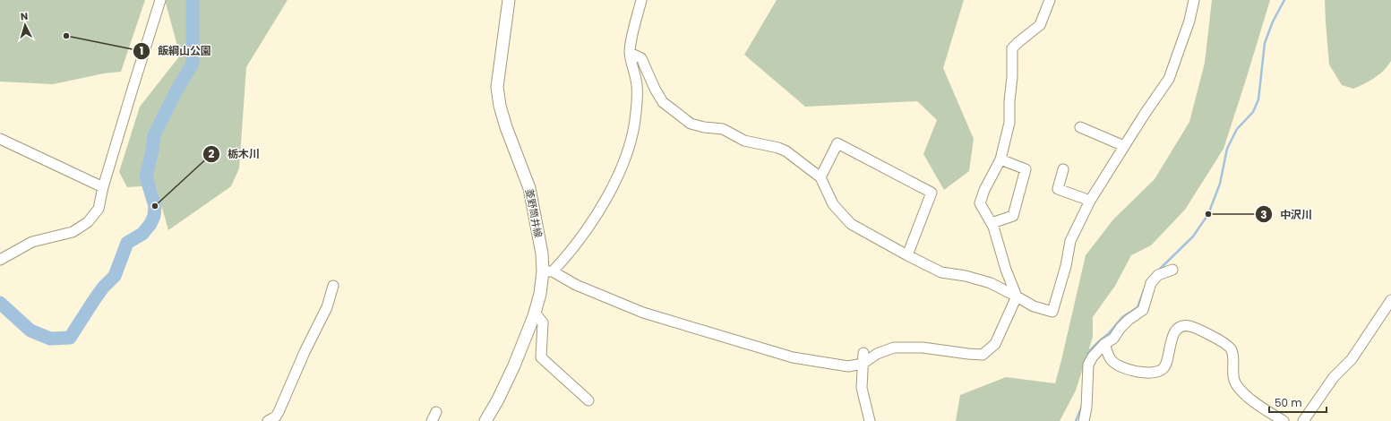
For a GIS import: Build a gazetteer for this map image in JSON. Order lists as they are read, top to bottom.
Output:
{
  "streets": {
    "main road": ["菱野筒井線"]
  },
  "places": ["飯綱山公園", "栃木川", "中沢川"],
  "scale_bar": "50 m",
  "north": "top"
}
